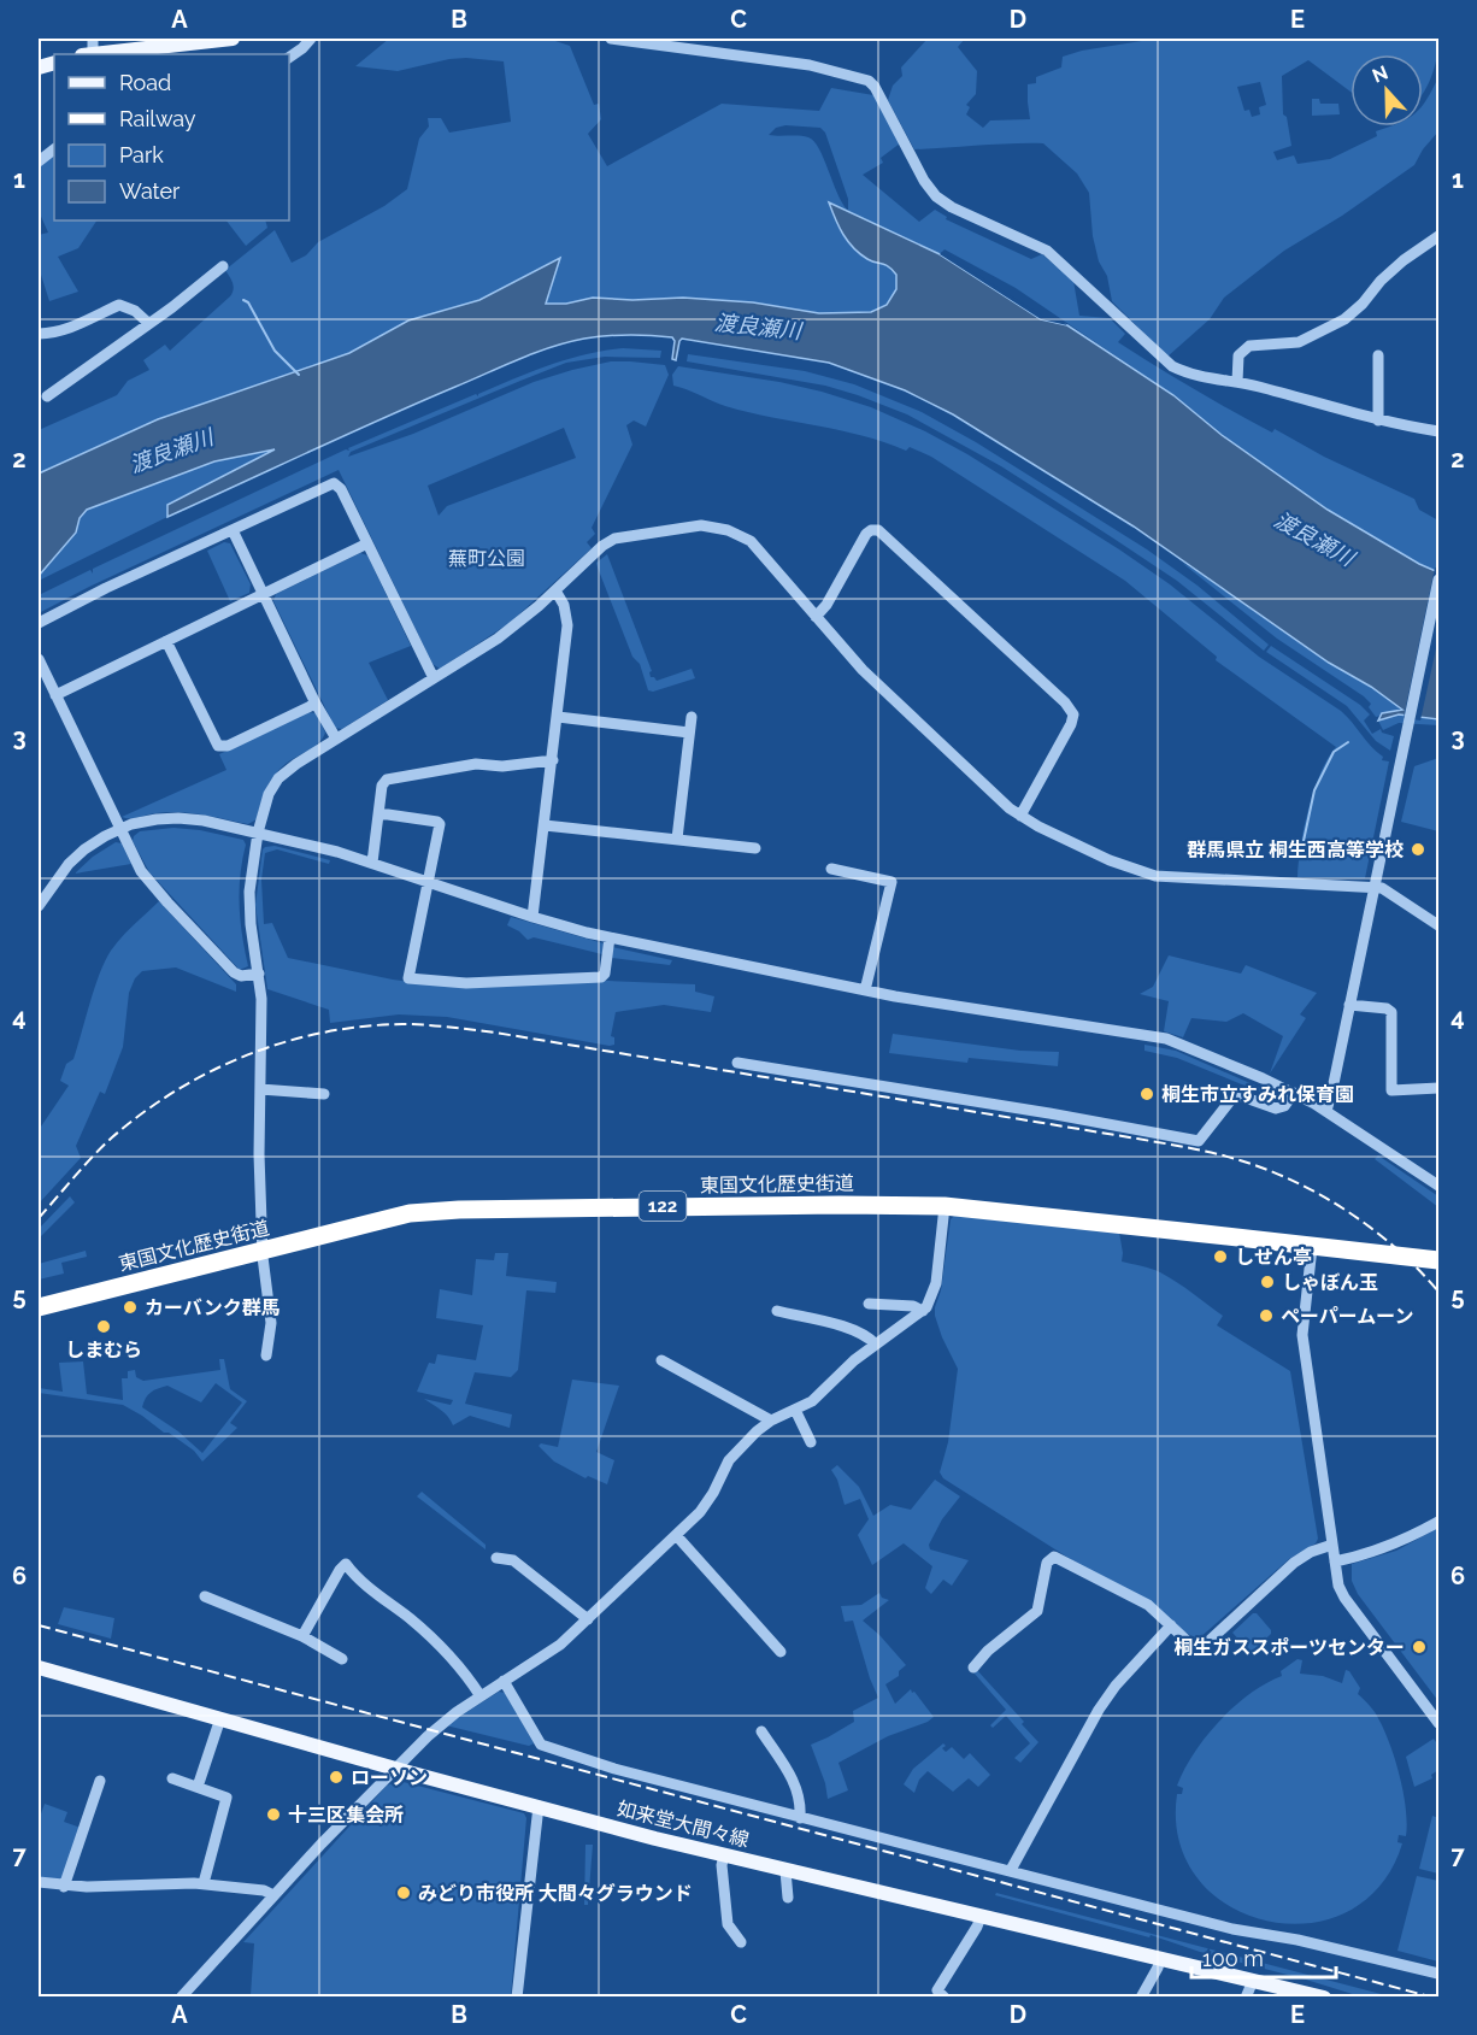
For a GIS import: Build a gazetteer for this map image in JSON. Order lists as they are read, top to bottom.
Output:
{
  "streets": {
    "highway": ["東国文化歴史街道", "122"],
    "main road": ["如来堂大間々線"]
  },
  "water": ["渡良瀬川"],
  "parks": ["蕪町公園"],
  "places": [
    "群馬県立 桐生西高等学校",
    "桐生市立すみれ保育園",
    "しせん亭",
    "しゃぼん玉",
    "カーバンク群馬",
    "ペーパームーン",
    "しまむら",
    "桐生ガススポーツセンター",
    "ローソン",
    "十三区集会所",
    "みどり市役所 大間々グラウンド"
  ],
  "legend": [
    "Road",
    "Railway",
    "Park",
    "Water"
  ],
  "scale_bar": "100 m",
  "north": "top",
  "grid": {
    "columns": [
      "A",
      "B",
      "C",
      "D",
      "E"
    ],
    "rows": [
      "1",
      "2",
      "3",
      "4",
      "5",
      "6",
      "7"
    ]
  }
}
